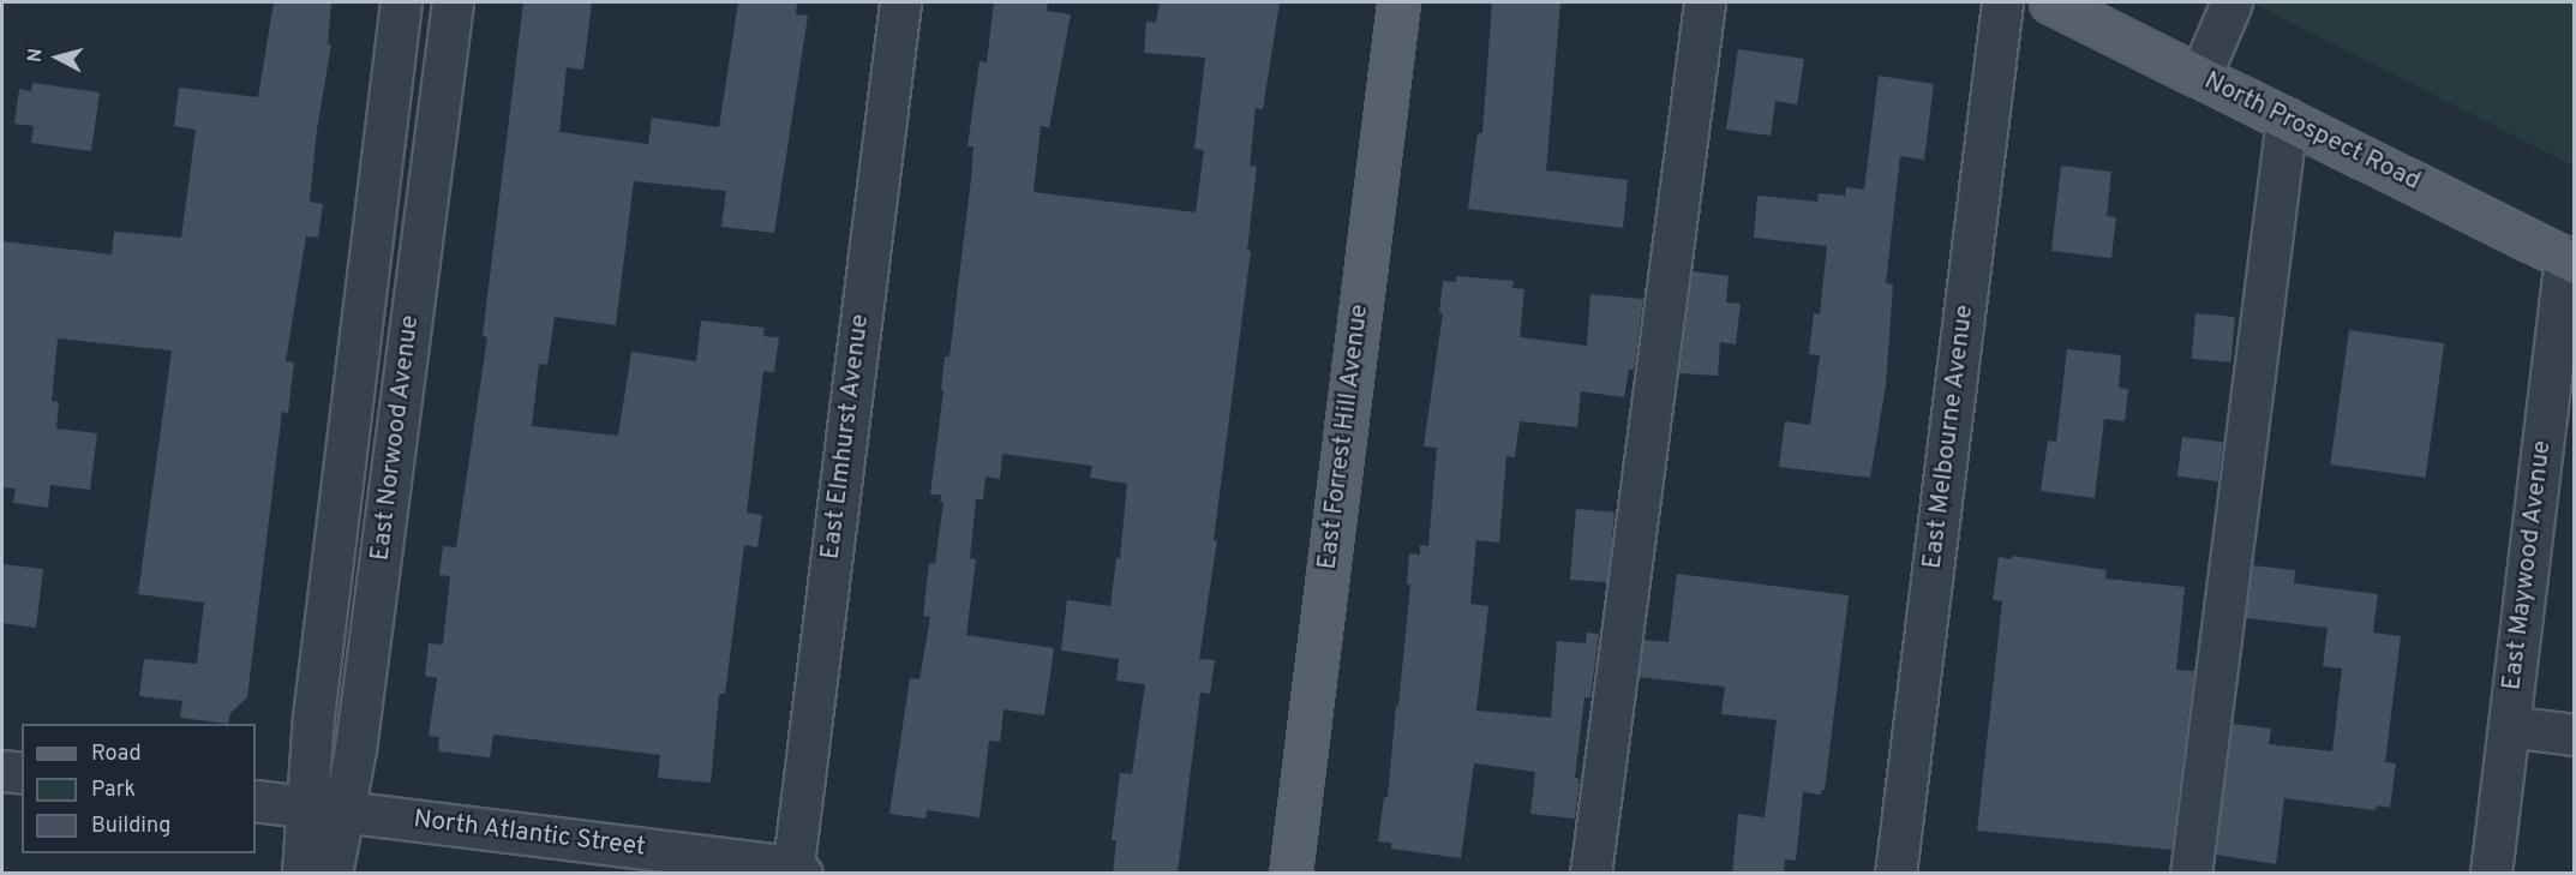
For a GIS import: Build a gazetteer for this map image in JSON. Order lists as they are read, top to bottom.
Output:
{
  "streets": {
    "main road": ["North Prospect Road", "East Forrest Hill Avenue"],
    "street": [
      "East Elmhurst Avenue",
      "East Melbourne Avenue",
      "East Norwood Avenue",
      "East Maywood Avenue",
      "North Atlantic Street"
    ]
  },
  "crossings": [
    ["North Prospect Road", "East Maywood Avenue"],
    ["East Elmhurst Avenue", "North Atlantic Street"],
    ["East Norwood Avenue", "North Atlantic Street"]
  ],
  "legend": ["Road", "Park", "Building"],
  "north": "left"
}
